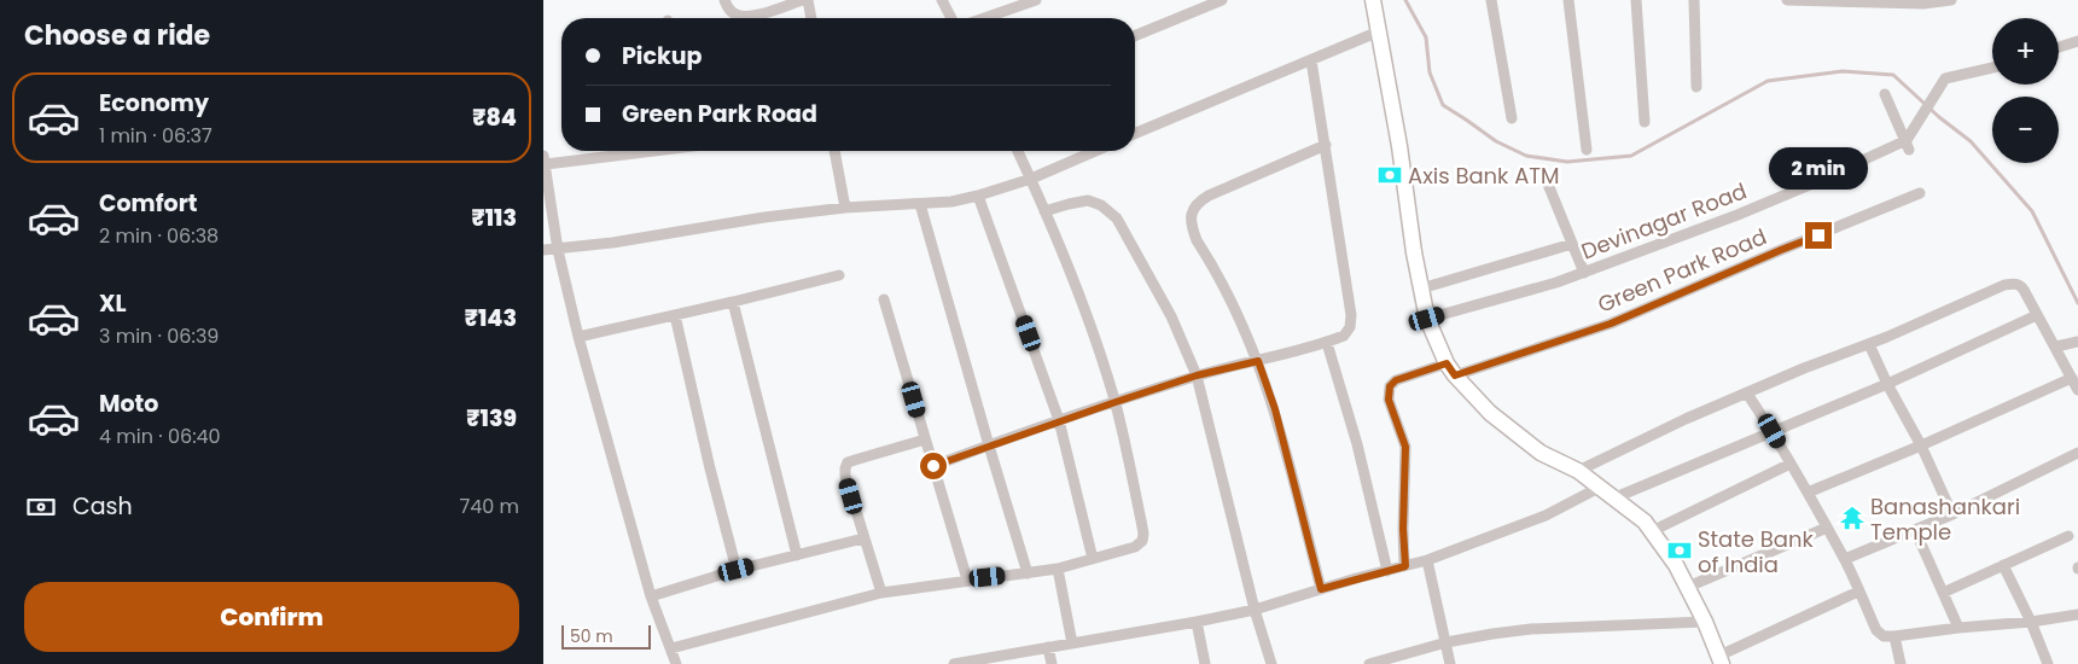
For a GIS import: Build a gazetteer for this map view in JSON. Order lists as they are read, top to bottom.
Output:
{
  "streets": {
    "street": ["Devinagar Road", "Green Park Road"]
  },
  "places": {
    "bank": ["Axis Bank ATM", "State Bank of India"],
    "temple": ["Banashankari Temple"]
  },
  "scale_bar": "50 m",
  "page": {
    "heading": "Choose a ride",
    "map_buttons": ["+", "−"],
    "banner": ["Pickup", "Green Park Road"],
    "list": [
      {
        "name": "Economy",
        "note": "1 min · 06:37",
        "value": "₹84"
      },
      {
        "name": "Comfort",
        "note": "2 min · 06:38",
        "value": "₹113"
      },
      {
        "name": "XL",
        "note": "3 min · 06:39",
        "value": "₹143"
      },
      {
        "name": "Moto",
        "note": "4 min · 06:40",
        "value": "₹139"
      }
    ],
    "bubble": "2 min",
    "pay": ["Cash", "740 m"],
    "buttons": "Confirm",
    "scale": "50 m"
  }
}
